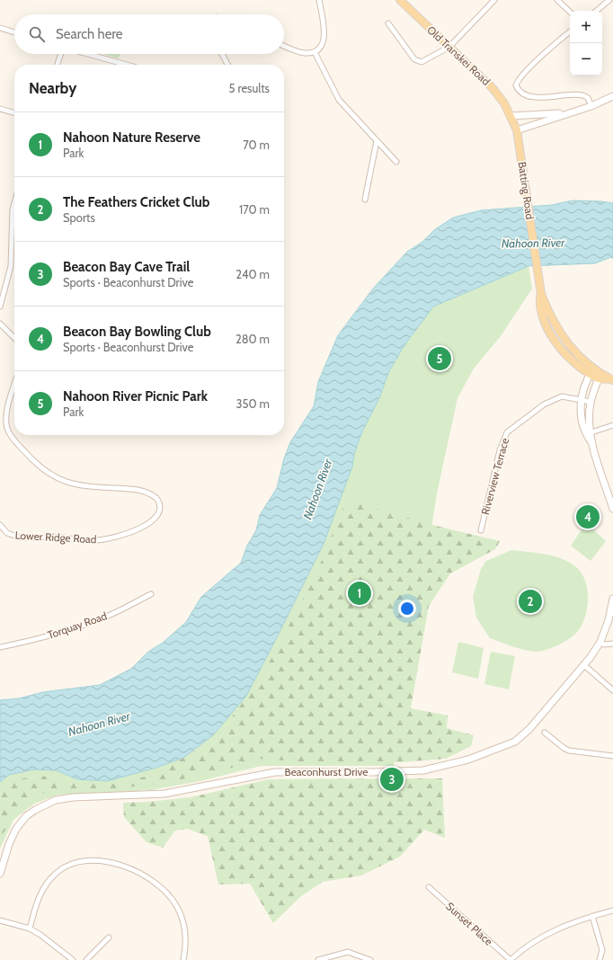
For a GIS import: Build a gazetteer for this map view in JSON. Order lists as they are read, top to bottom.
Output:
{
  "streets": {
    "main road": ["Old Transkei Road", "Batting Road"],
    "street": [
      "Riverview Terrace",
      "Lower Ridge Road",
      "Torquay Road",
      "Beaconhurst Drive",
      "Sunset Place"
    ]
  },
  "crossings": [
    ["Old Transkei Road", "Batting Road"]
  ],
  "water": ["Nahoon River"],
  "page": {
    "map_buttons": ["+", "−"],
    "search": "Search here",
    "heading": ["Nearby", "5 results"],
    "list": [
      {
        "mark": "1",
        "name": "Nahoon Nature Reserve",
        "note": "Park",
        "value": "70 m"
      },
      {
        "mark": "2",
        "name": "The Feathers Cricket Club",
        "note": "Sports",
        "value": "170 m"
      },
      {
        "mark": "3",
        "name": "Beacon Bay Cave Trail",
        "note": "Sports · Beaconhurst Drive",
        "value": "240 m"
      },
      {
        "mark": "4",
        "name": "Beacon Bay Bowling Club",
        "note": "Sports · Beaconhurst Drive",
        "value": "280 m"
      },
      {
        "mark": "5",
        "name": "Nahoon River Picnic Park",
        "note": "Park",
        "value": "350 m"
      }
    ],
    "pins": [
      "5",
      "4",
      "1",
      "2",
      "3"
    ]
  }
}
